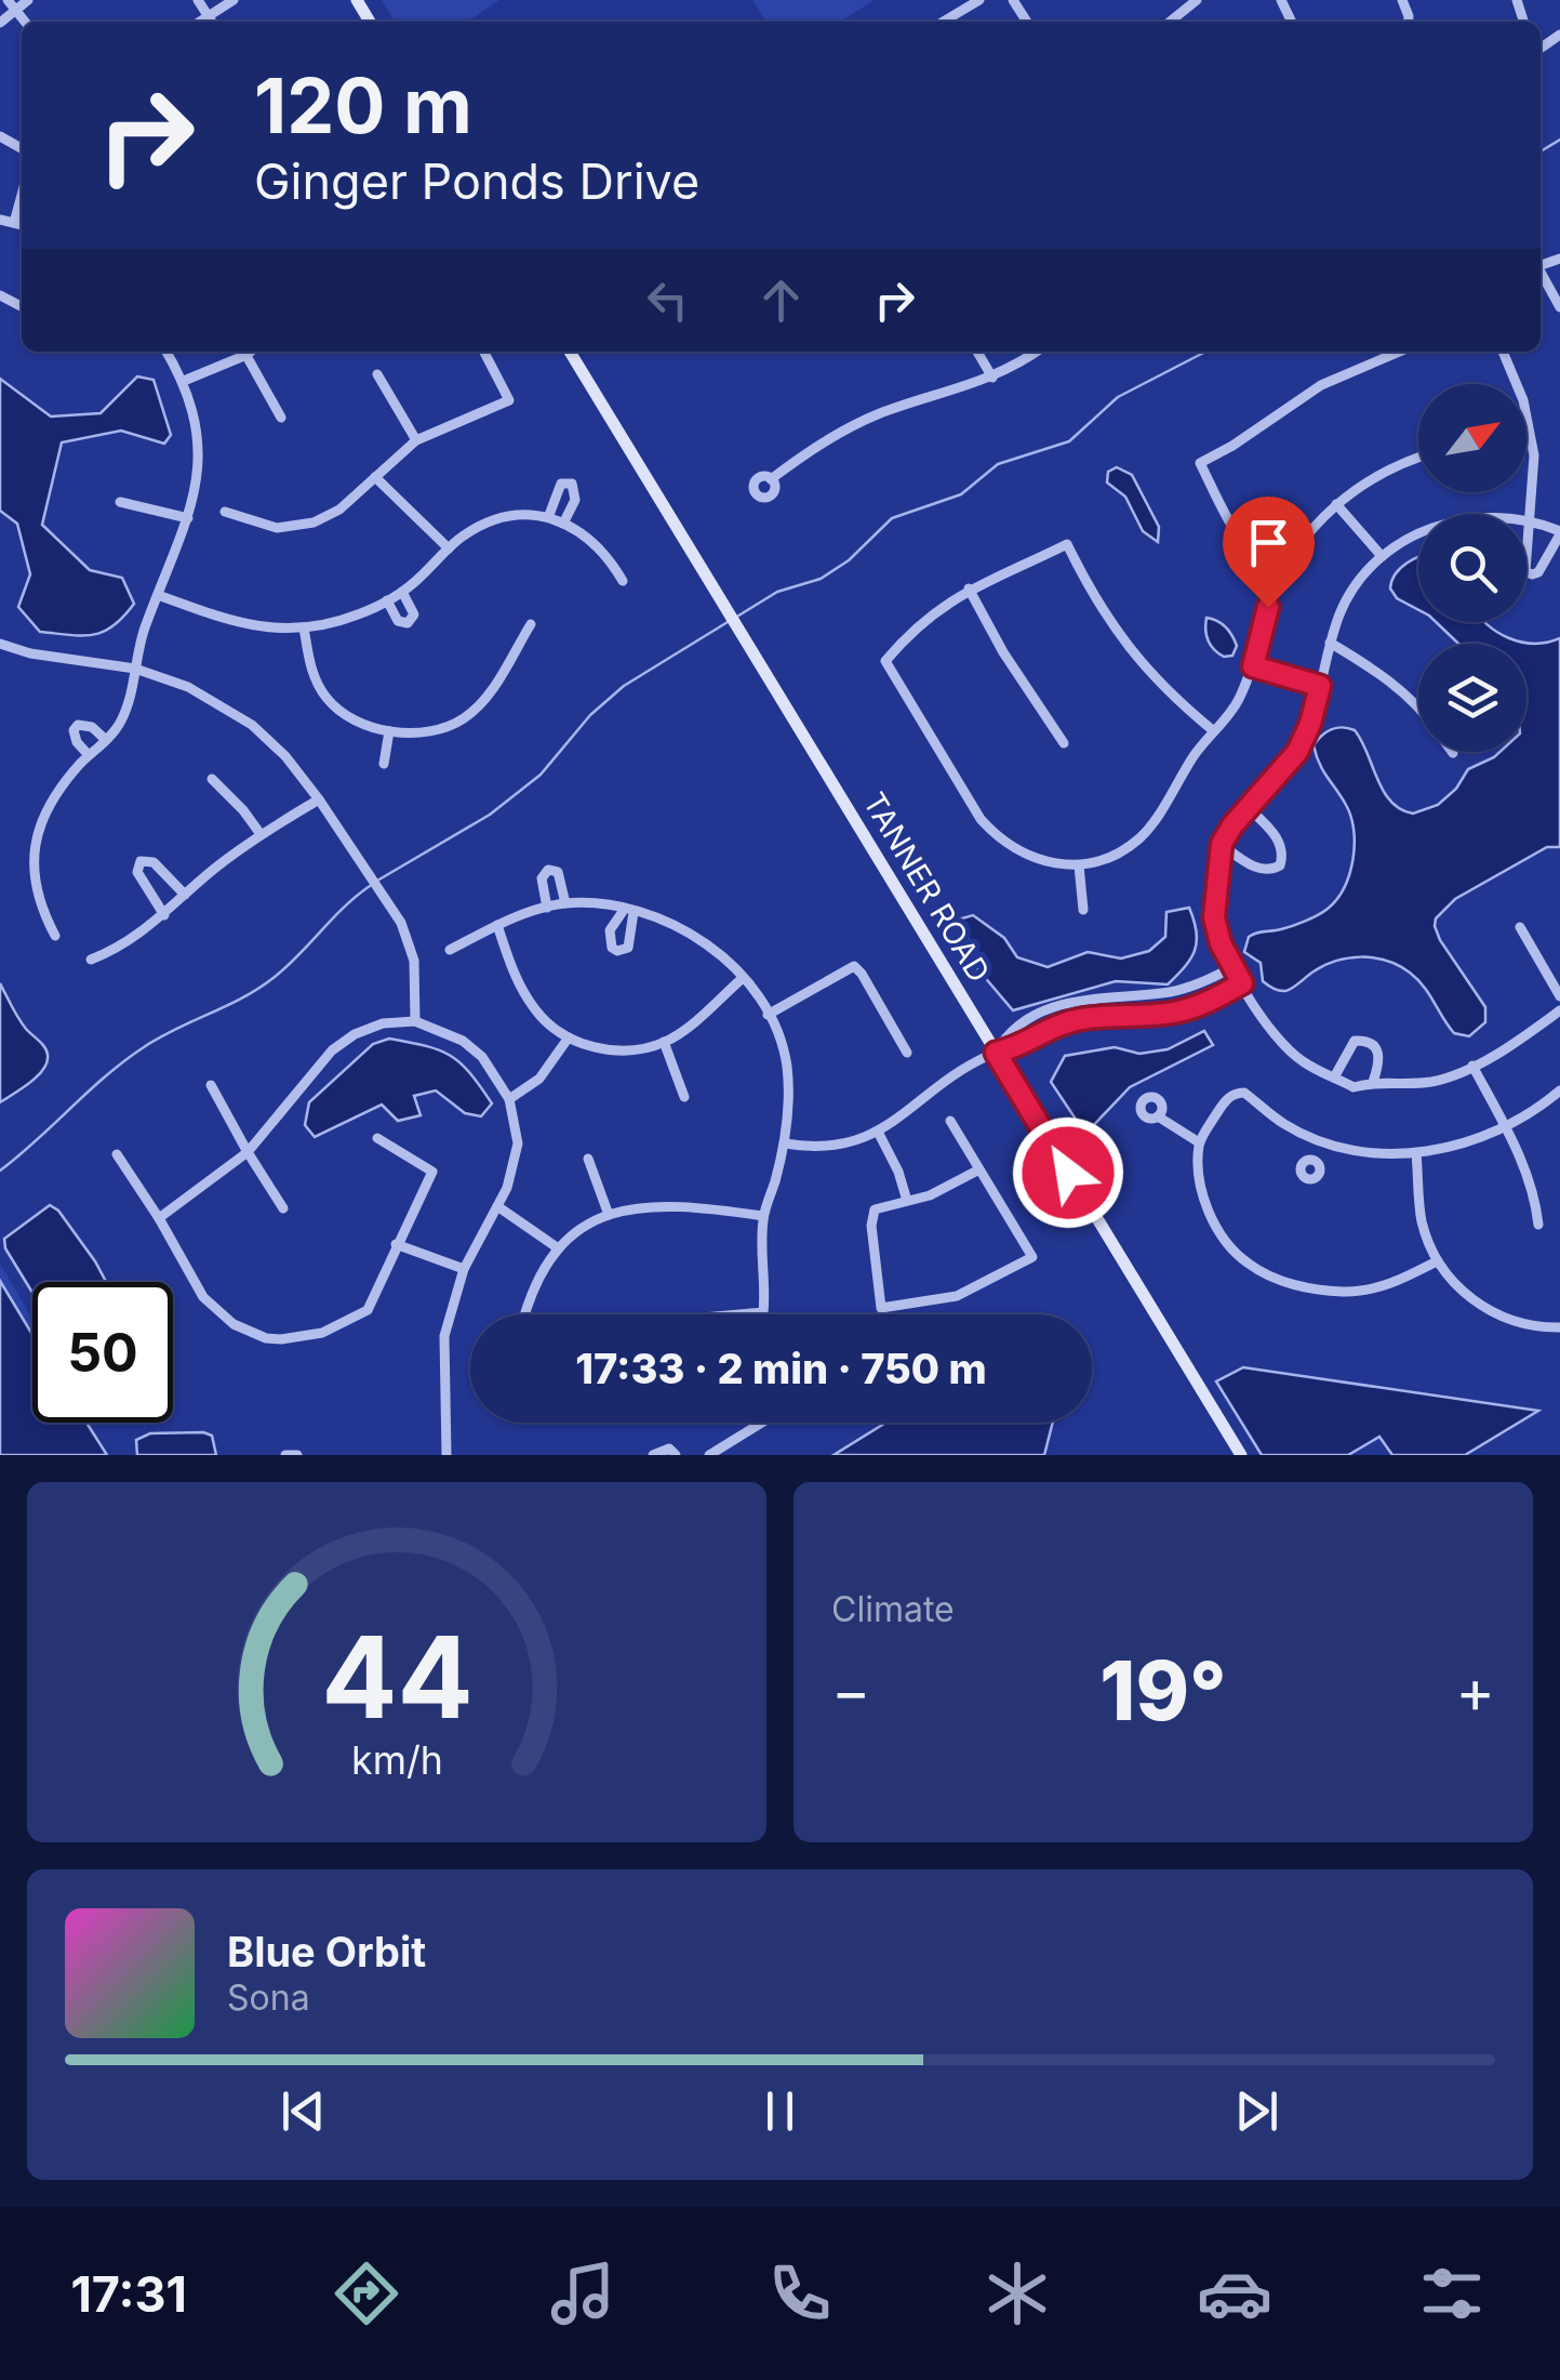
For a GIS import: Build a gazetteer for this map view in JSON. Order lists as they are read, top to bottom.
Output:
{
  "streets": {
    "main road": ["TANNER ROAD"]
  },
  "north": "top right",
  "page": {
    "turn": ["120 m", "Ginger Ponds Drive"],
    "limit": "50",
    "trip": "17:33 · 2 min · 750 m",
    "tile": "Climate",
    "heat": ["−", "19°", "+"],
    "song": ["Blue Orbit", "Sona"],
    "tabs": "17:31",
    "gauge": ["44", "km/h"]
  }
}
